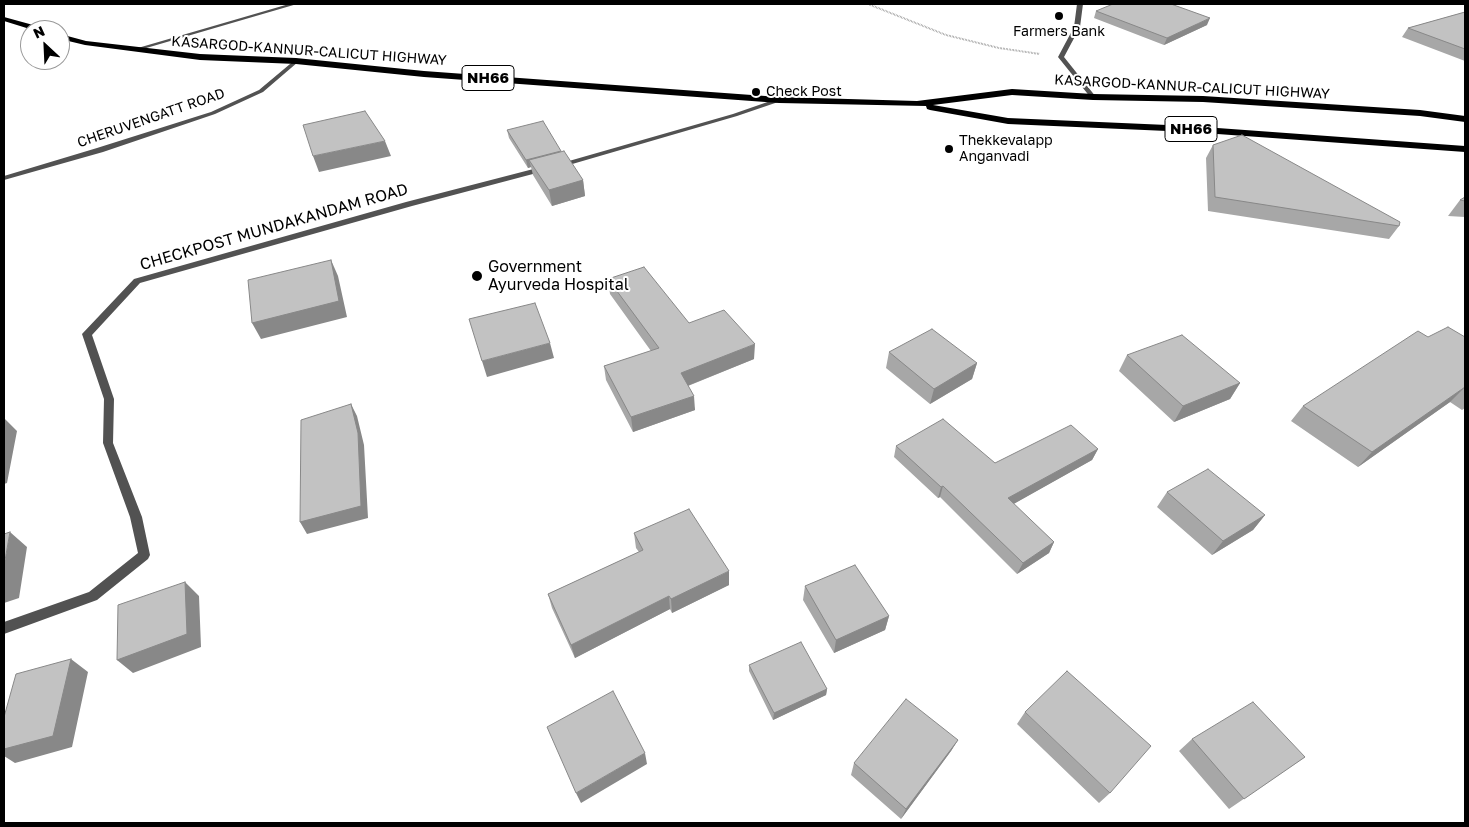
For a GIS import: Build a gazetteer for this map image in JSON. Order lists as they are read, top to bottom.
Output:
{
  "streets": {
    "highway": ["KASARGOD-KANNUR-CALICUT HIGHWAY", "NH66"],
    "street": ["CHERUVENGATT ROAD", "CHECKPOST MUNDAKANDAM ROAD"]
  },
  "crossings": [
    ["KASARGOD-KANNUR-CALICUT HIGHWAY", "CHERUVENGATT ROAD"],
    ["KASARGOD-KANNUR-CALICUT HIGHWAY", "CHECKPOST MUNDAKANDAM ROAD"]
  ],
  "places": [
    "Farmers Bank",
    "Check Post",
    "Thekkevalapp Anganvadi",
    "Government Ayurveda Hospital"
  ],
  "north": "top left"
}
